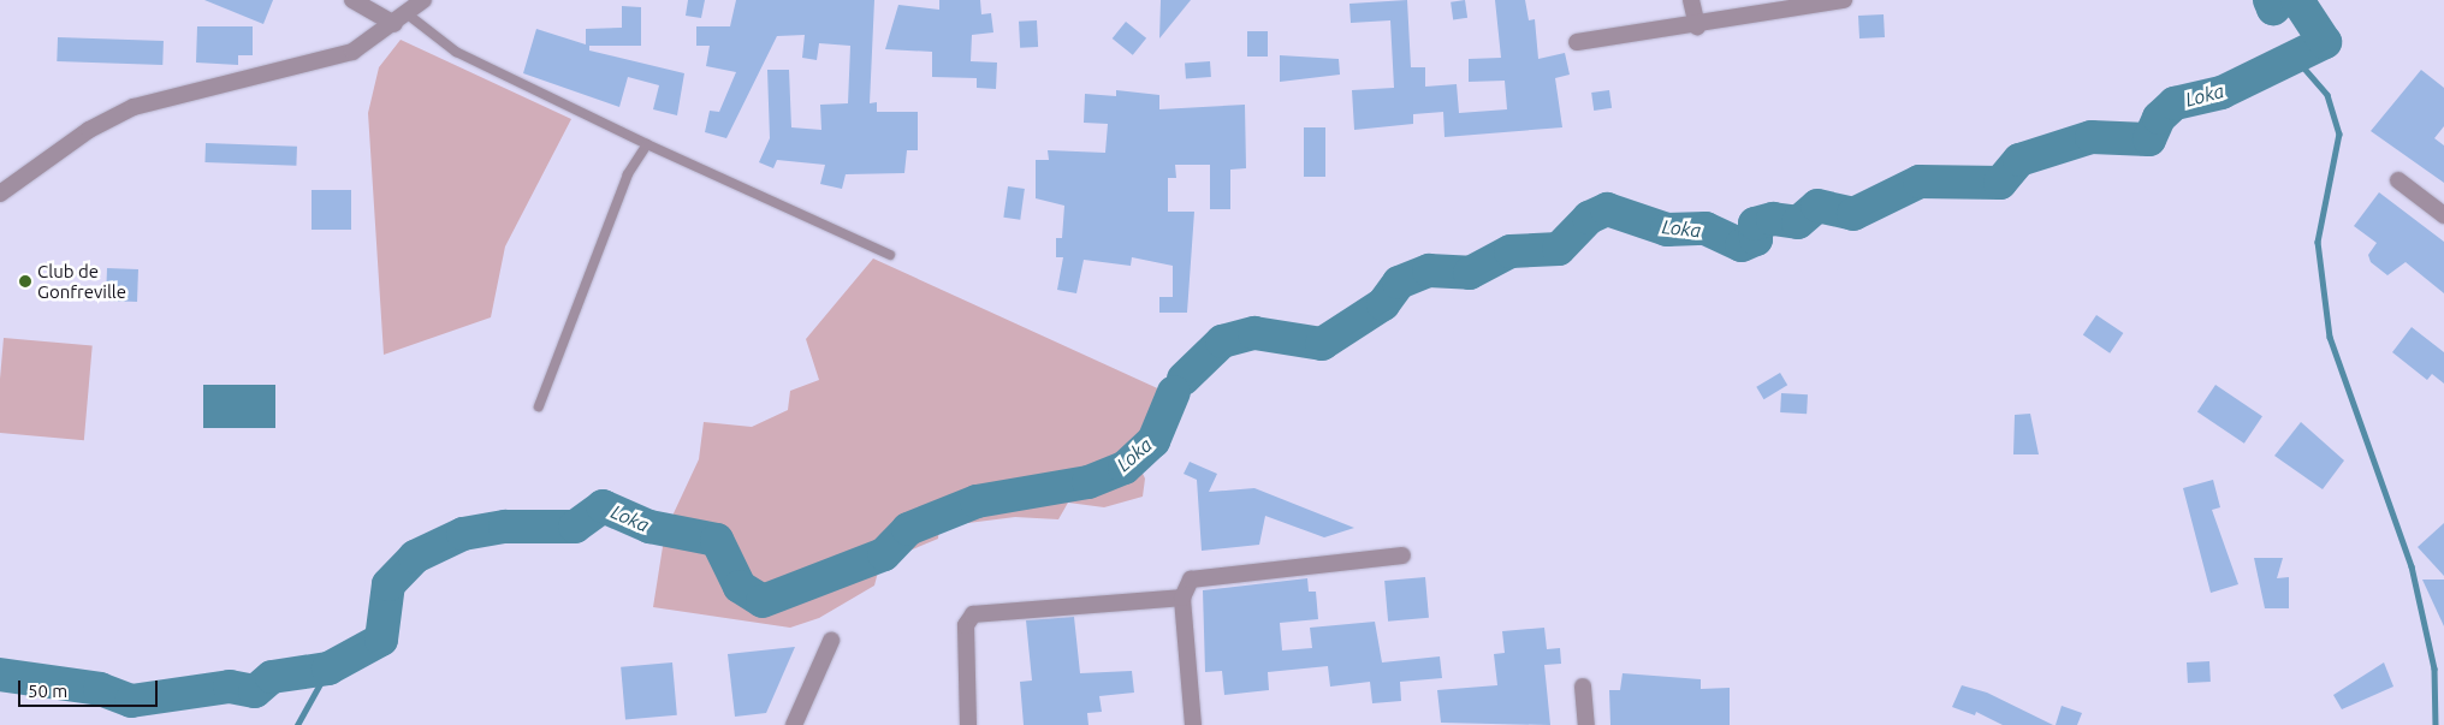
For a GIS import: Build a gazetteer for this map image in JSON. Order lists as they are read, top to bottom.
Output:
{
  "water": ["Loka"],
  "places": ["Club de Gonfreville"],
  "scale_bar": "50 m"
}
